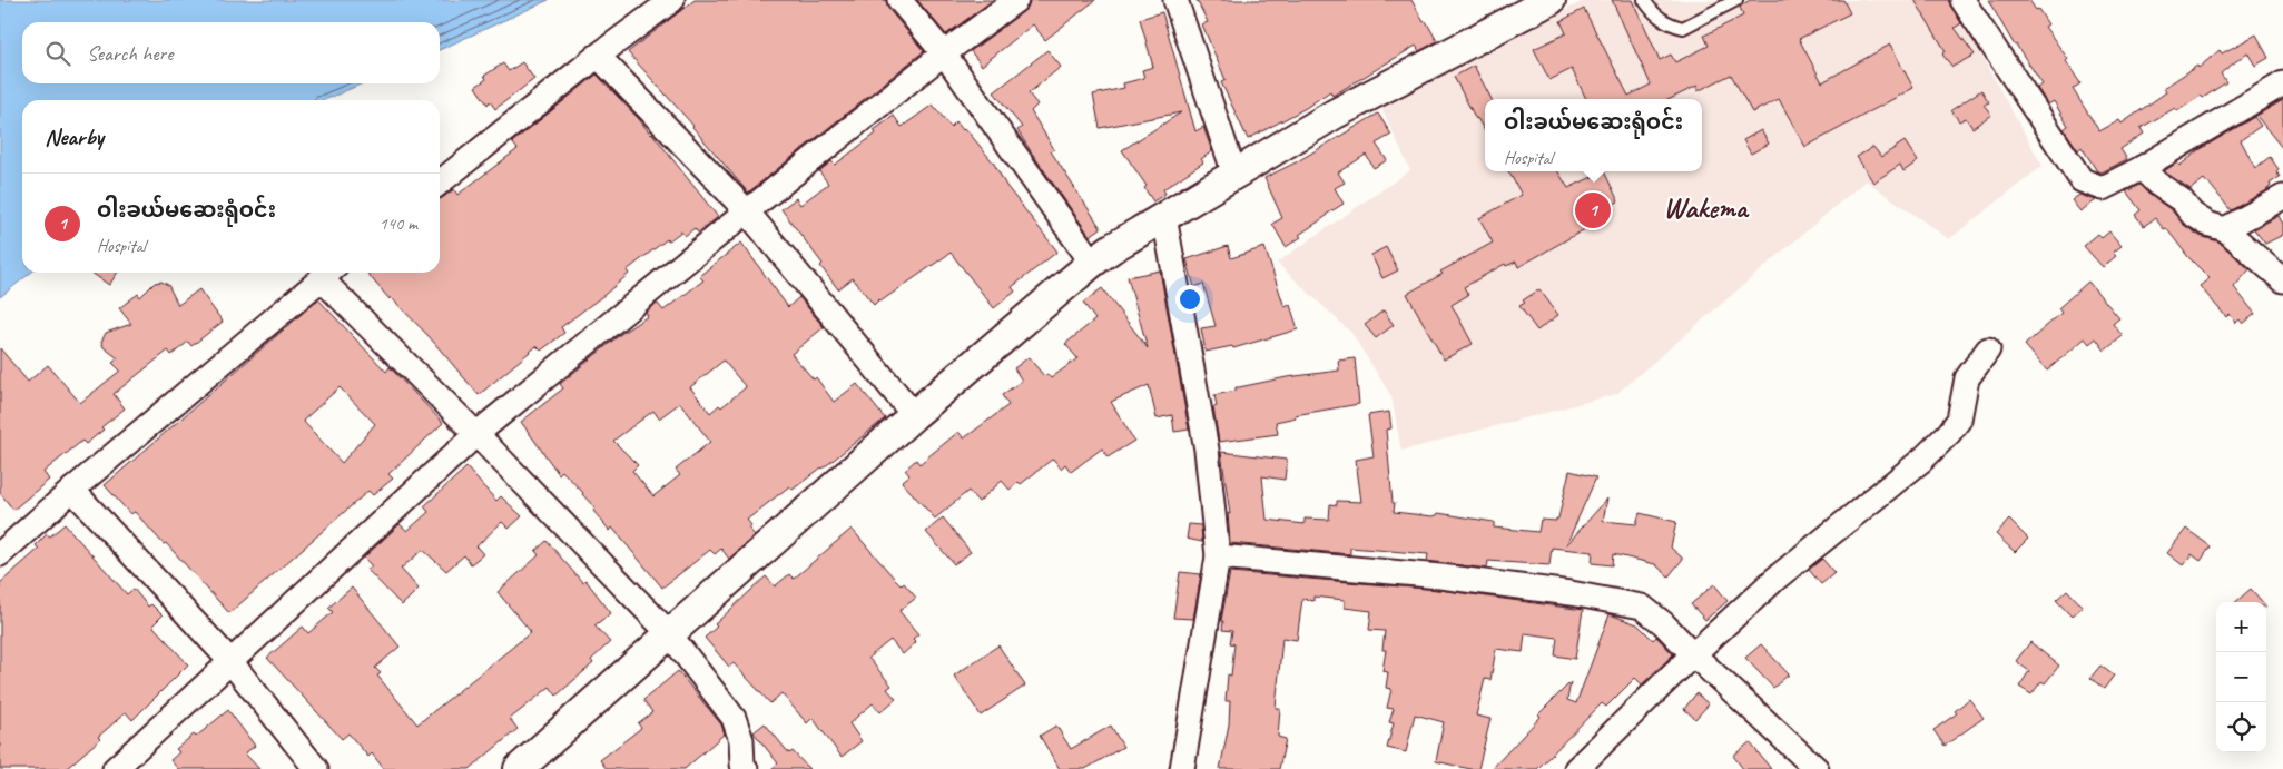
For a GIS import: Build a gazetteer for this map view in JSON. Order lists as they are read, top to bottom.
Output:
{
  "districts": ["Wakema"],
  "page": {
    "search": "Search here",
    "popup": ["ဝါးခယ်မဆေးရုံဝင်း", "Hospital"],
    "heading": "Nearby",
    "list": [
      {
        "mark": "1",
        "name": "ဝါးခယ်မဆေးရုံဝင်း",
        "note": "Hospital",
        "value": "140 m"
      }
    ],
    "pins": "1",
    "map_buttons": ["+", "−"]
  }
}
